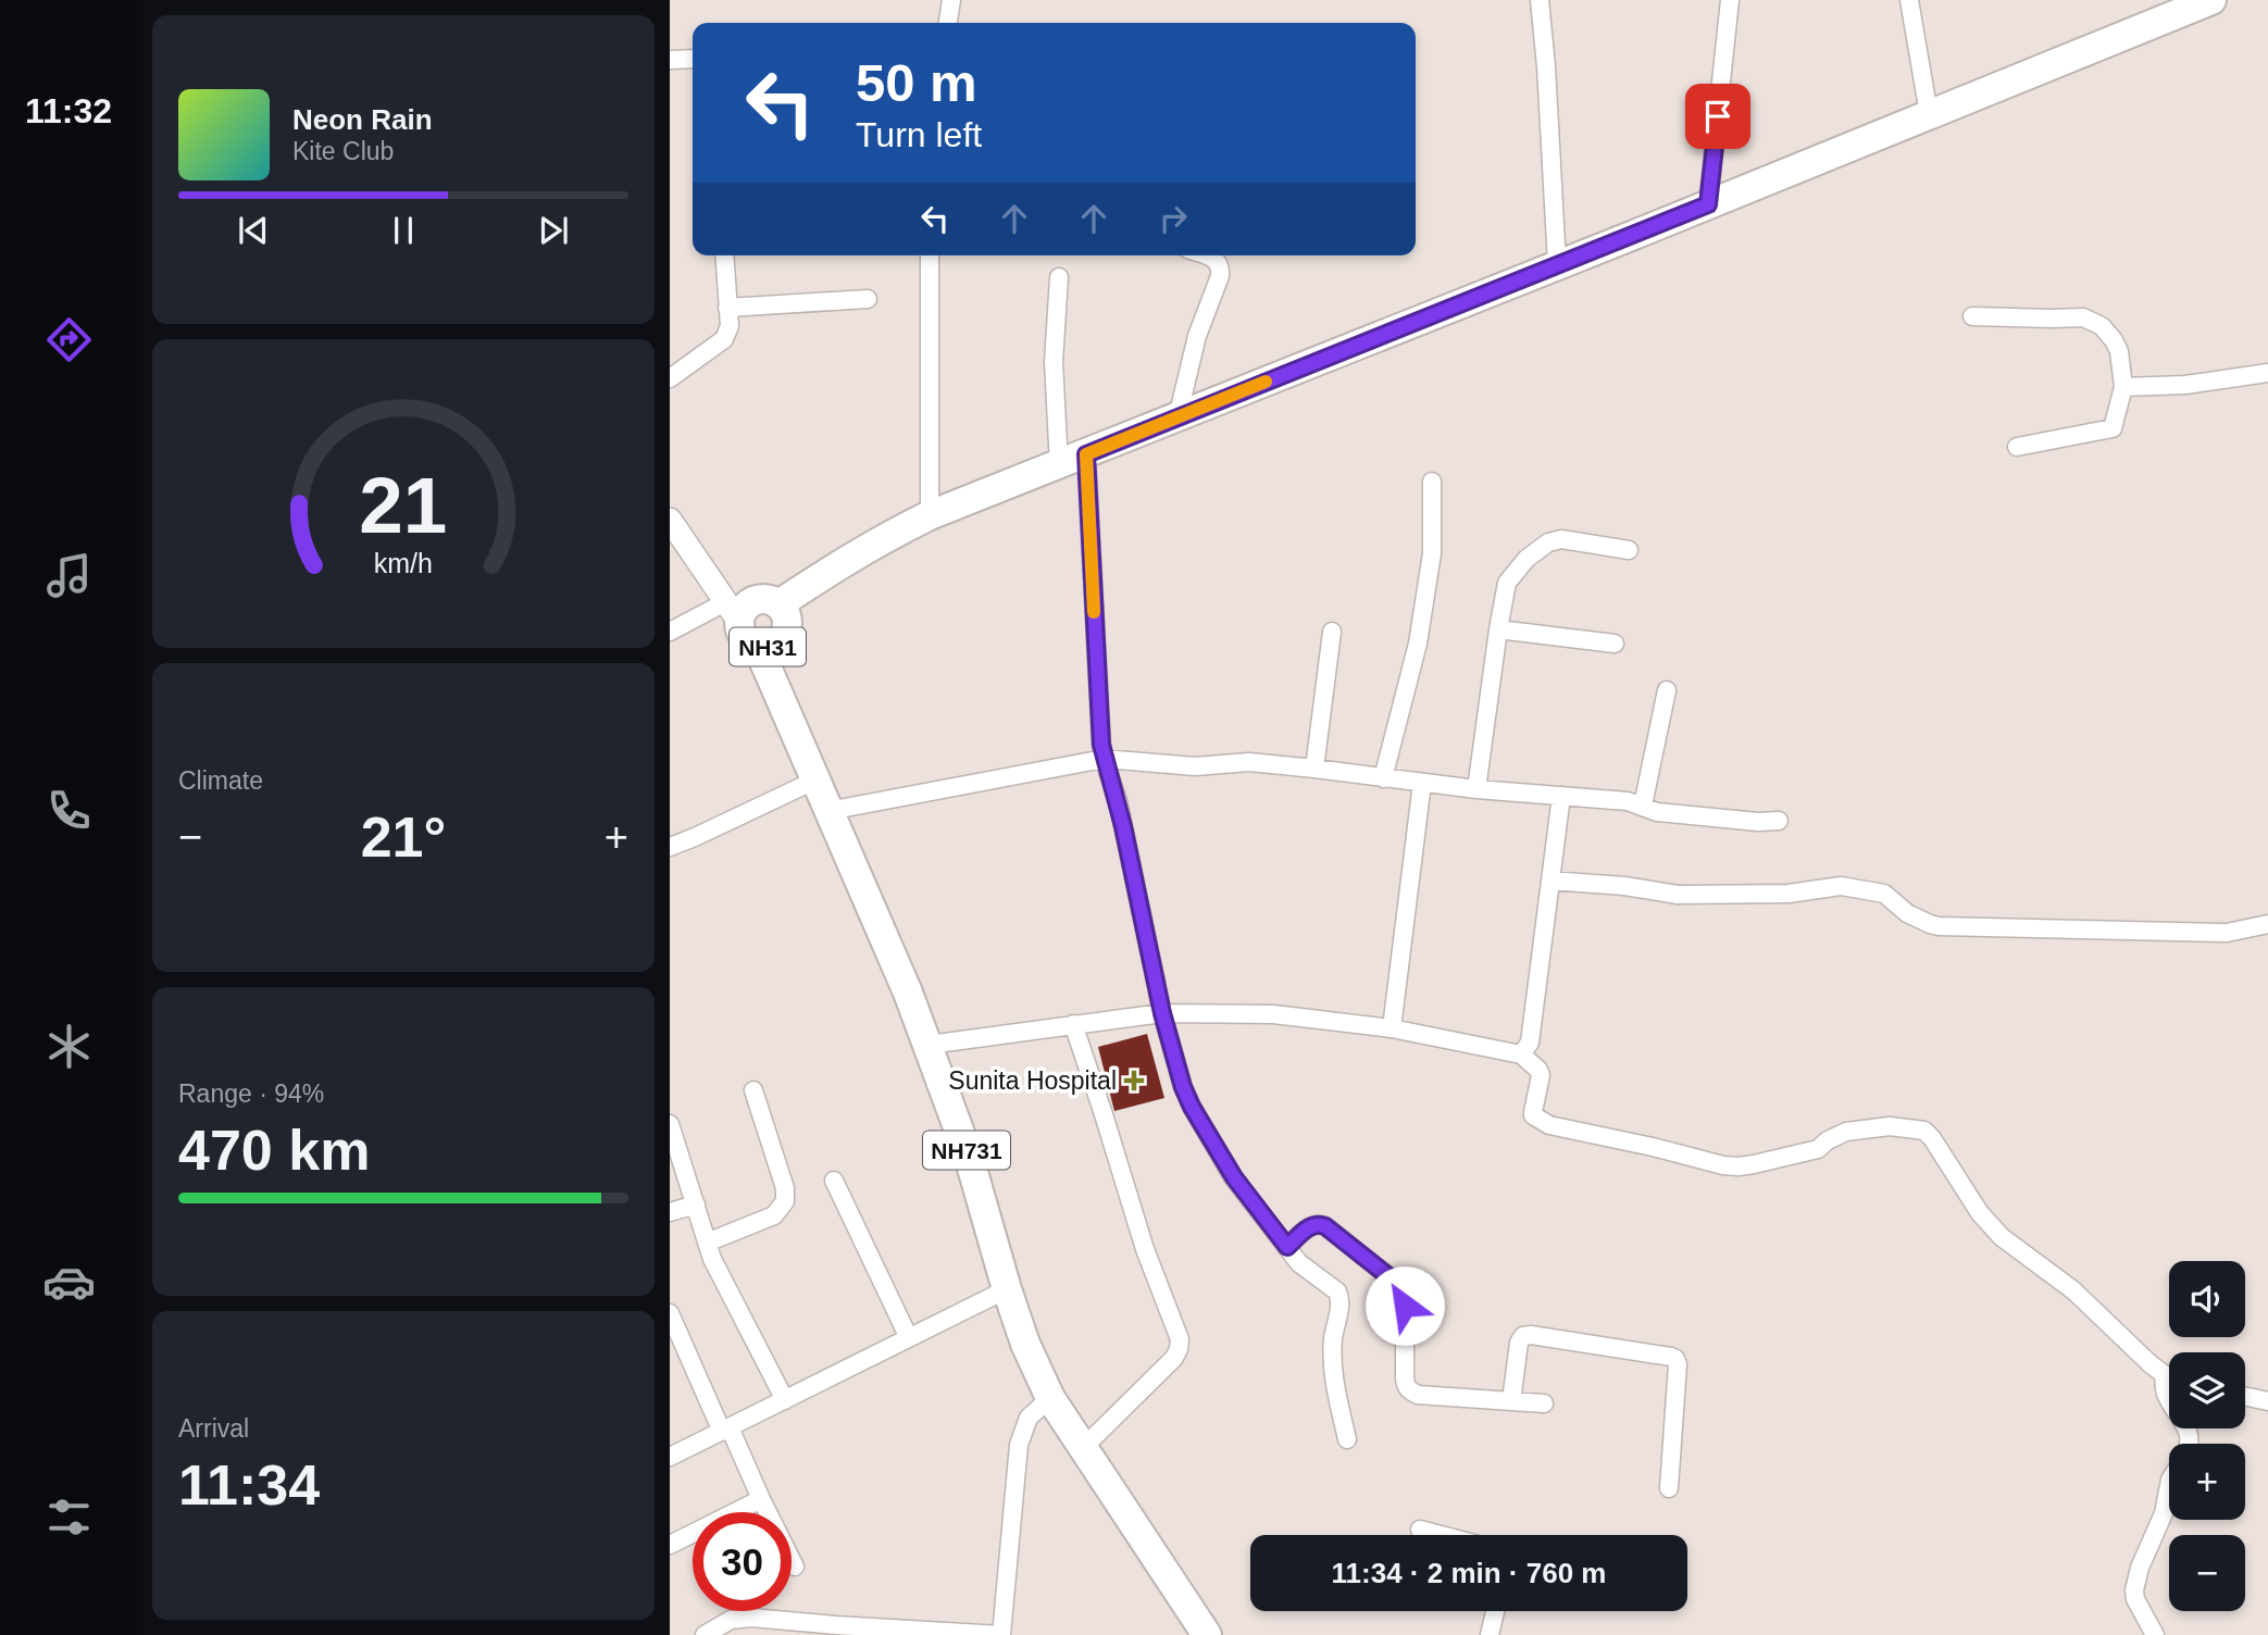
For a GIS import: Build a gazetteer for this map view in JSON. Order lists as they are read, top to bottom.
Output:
{
  "streets": {
    "highway": ["NH31", "NH731"]
  },
  "crossings": [
    ["NH31", "NH731"]
  ],
  "places": {
    "health": ["Sunita Hospital"]
  },
  "page": {
    "tabs": "11:32",
    "turn": ["50 m", "Turn left"],
    "song": ["Neon Rain", "Kite Club"],
    "tile": [
      "Climate",
      ["Range · 94%", "470 km"],
      ["Arrival", "11:34"]
    ],
    "heat": ["−", "21°", "+"],
    "map_buttons": ["+", "−"],
    "limit": "30",
    "trip": "11:34 · 2 min · 760 m",
    "gauge": ["21", "km/h"]
  }
}
